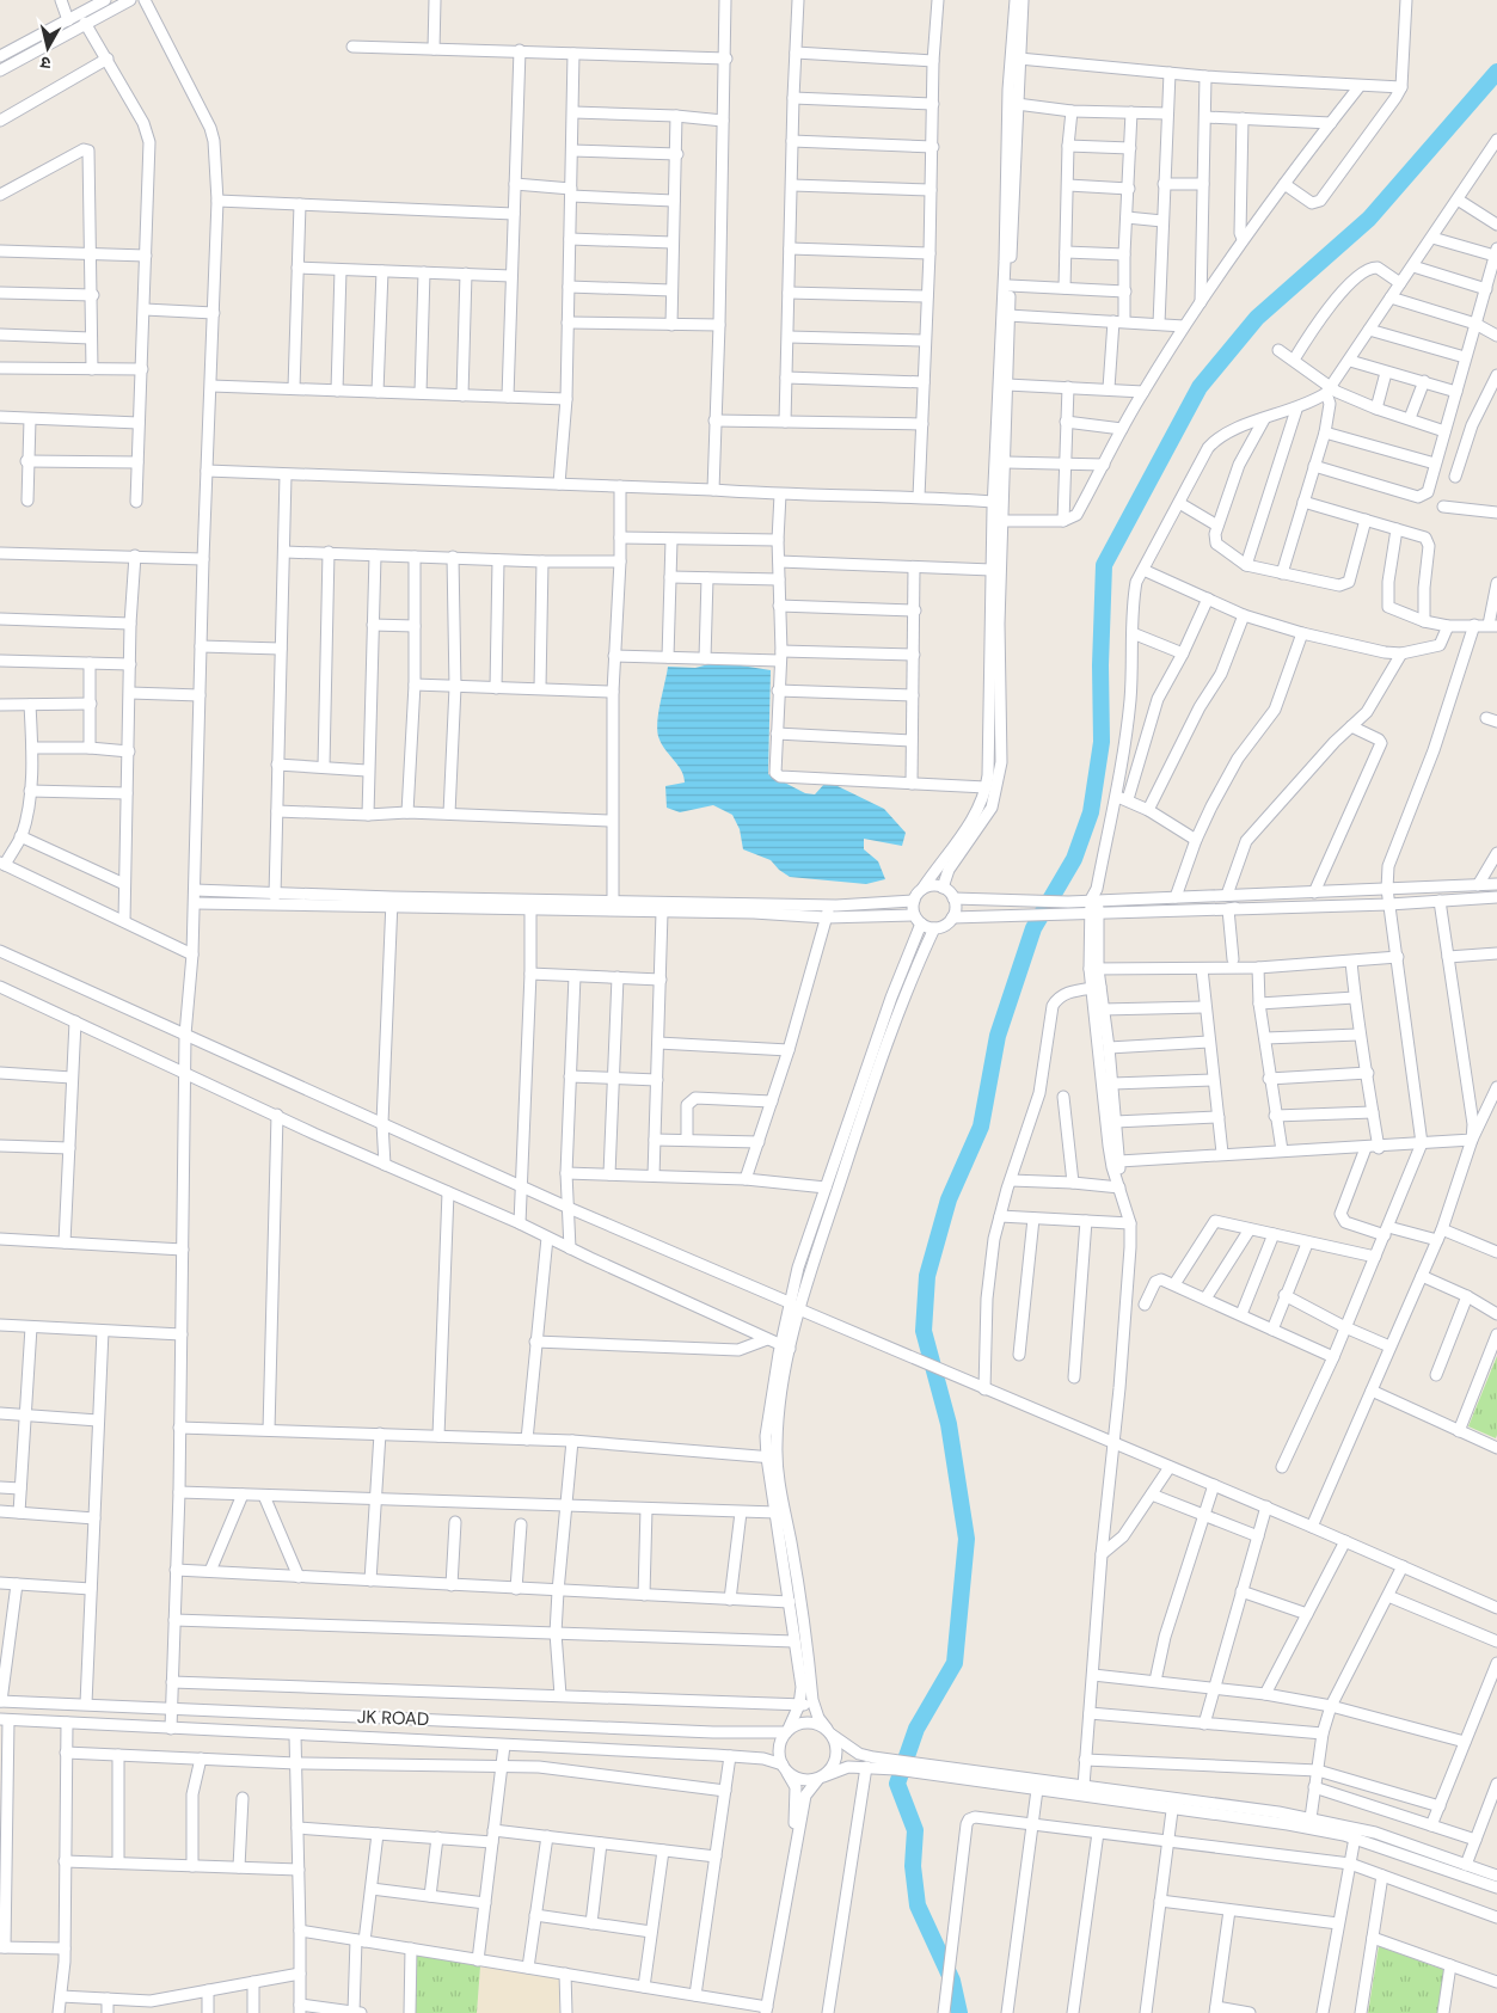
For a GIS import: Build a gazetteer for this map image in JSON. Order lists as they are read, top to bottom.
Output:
{
  "streets": {
    "street": ["JK ROAD"]
  },
  "north": "bottom"
}
